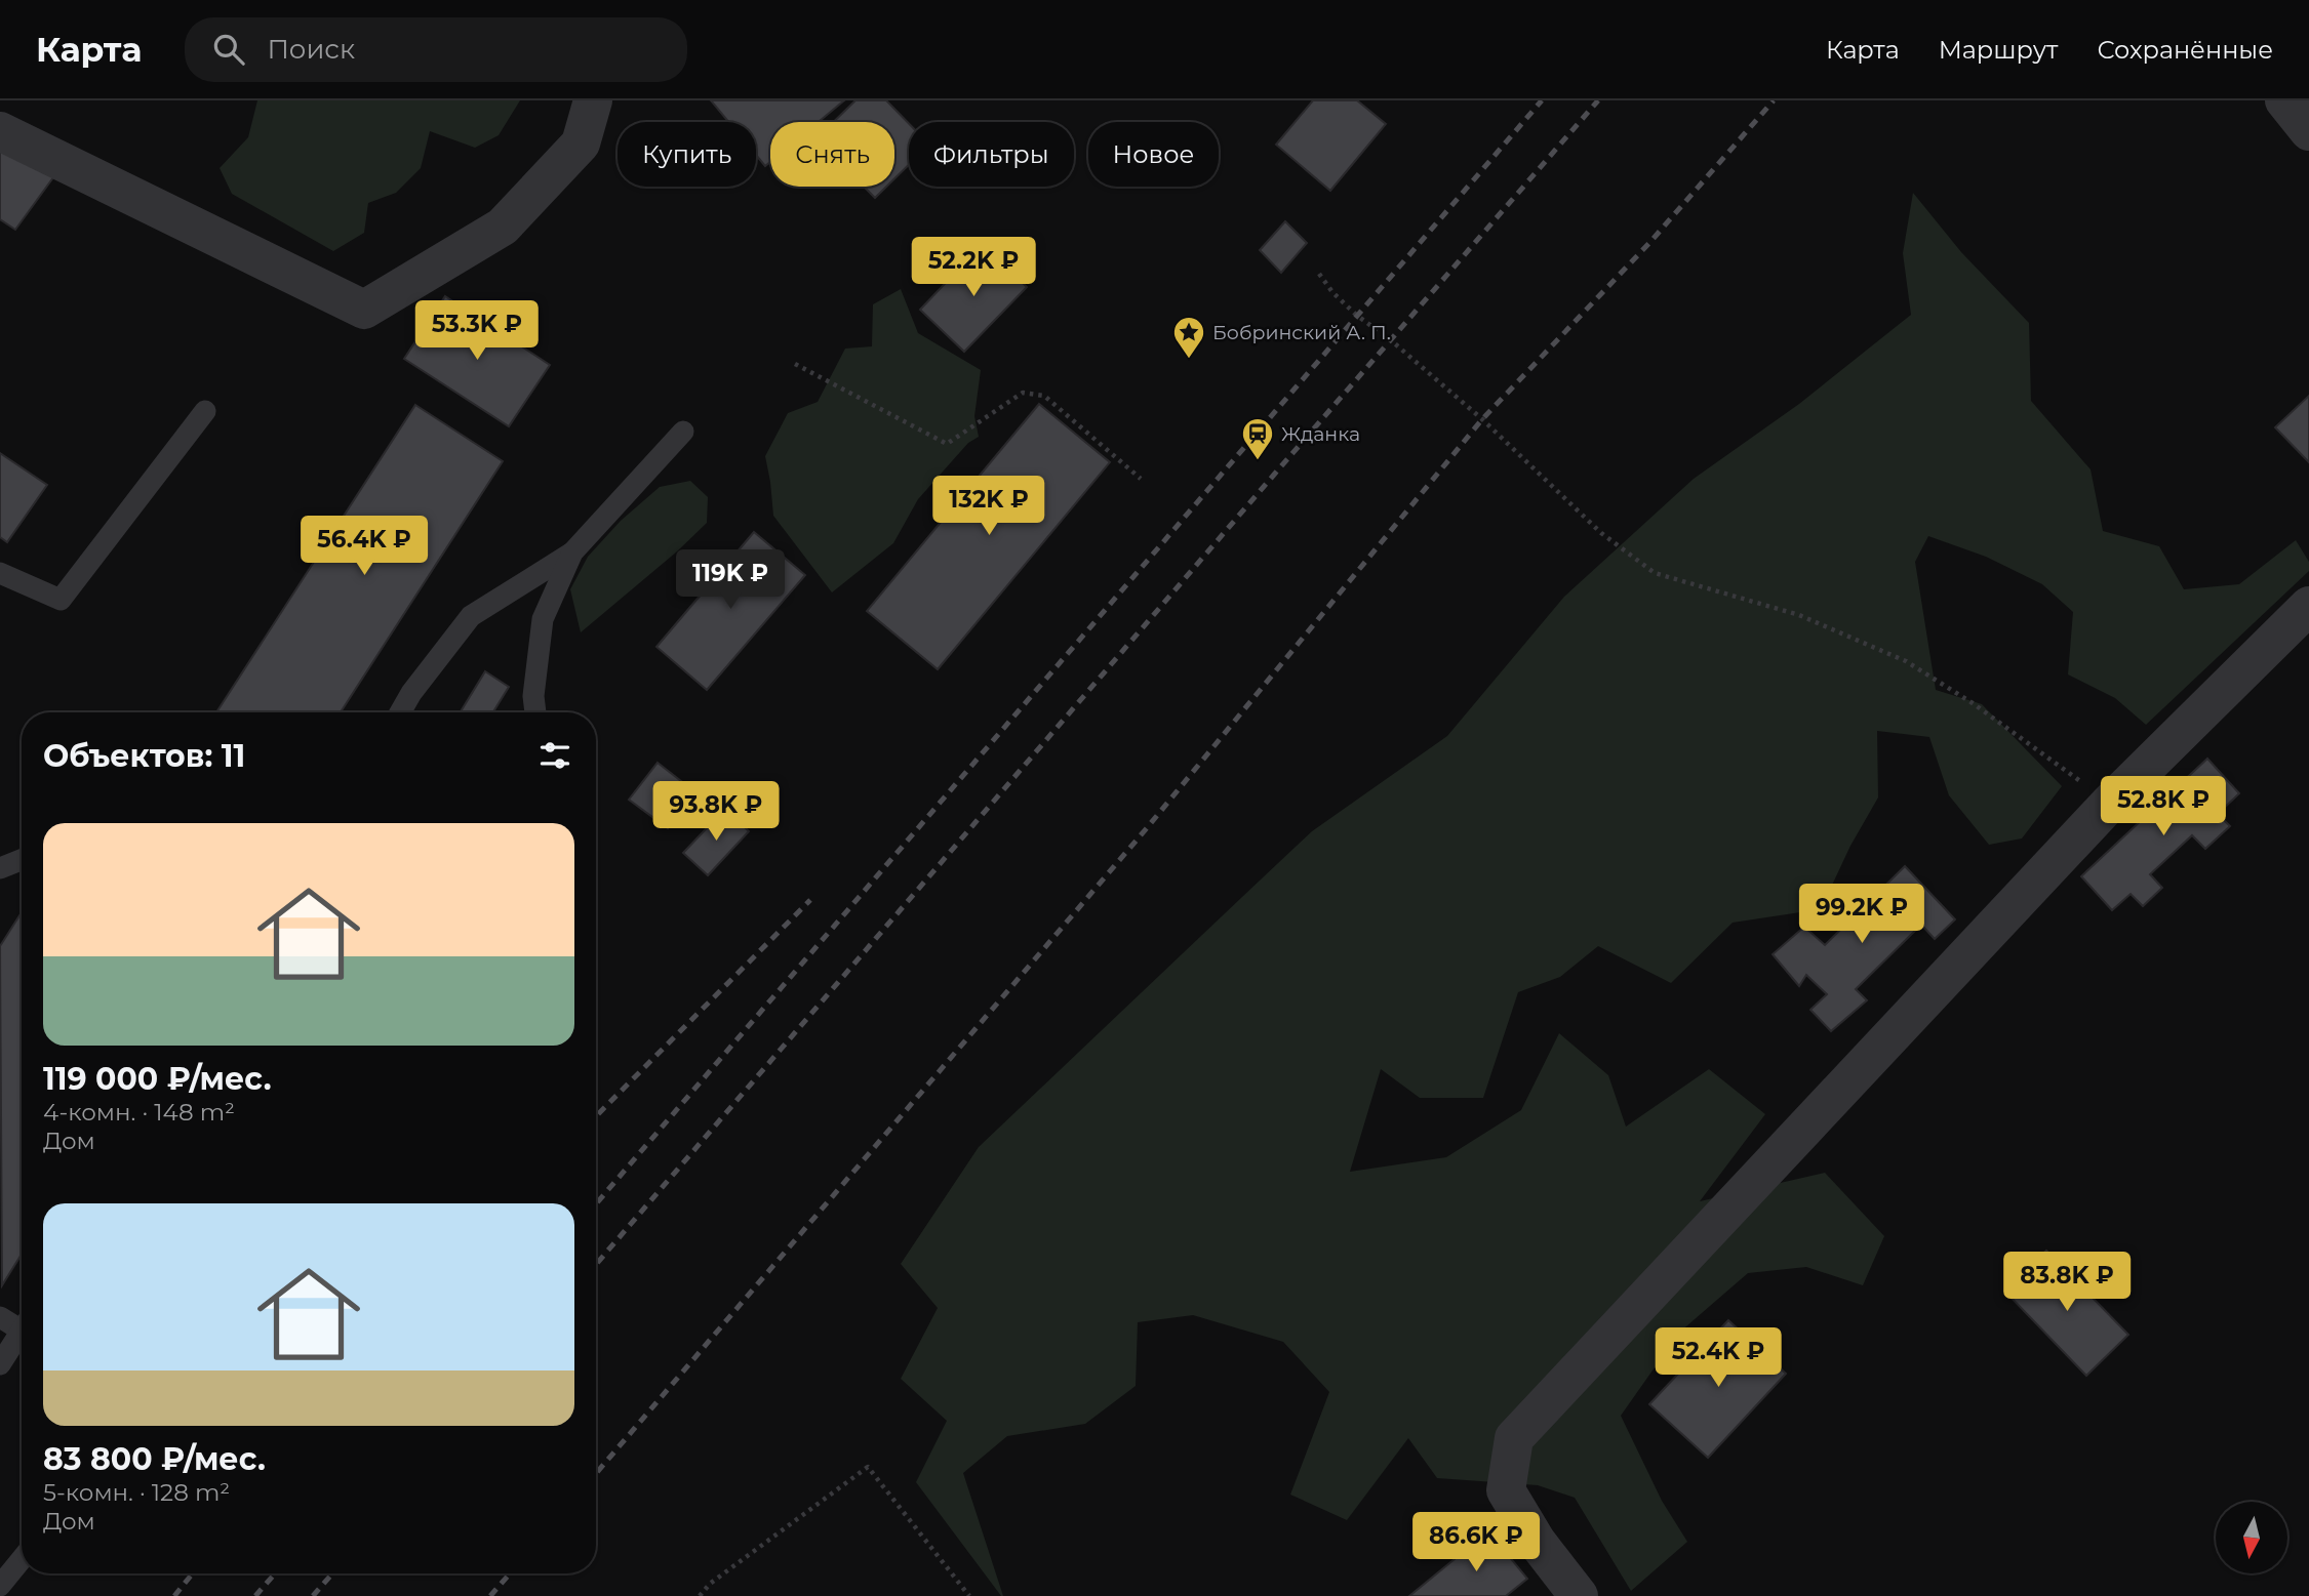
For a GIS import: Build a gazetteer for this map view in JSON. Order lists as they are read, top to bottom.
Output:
{
  "places": {
    "place": ["Бобринский А. П."],
    "station": ["Жданка"]
  },
  "north": "bottom",
  "page": {
    "header": "Карта",
    "search": "Поиск",
    "nav": ["Карта", "Маршрут", "Сохранённые"],
    "chip": [
      "Купить",
      "Снять",
      "Фильтры",
      "Новое"
    ],
    "price": [
      "52.2K ₽",
      "53.3K ₽",
      "132K ₽",
      "56.4K ₽",
      "119K ₽",
      "52.8K ₽",
      "93.8K ₽",
      "99.2K ₽",
      "83.8K ₽",
      "52.4K ₽",
      "86.6K ₽"
    ],
    "heading": "Объектов: 11",
    "list": [
      {
        "name": "119 000 ₽/мес.",
        "note": "4-комн. · 148 m² · Дом"
      },
      {
        "name": "83 800 ₽/мес.",
        "note": "5-комн. · 128 m² · Дом"
      }
    ]
  }
}
